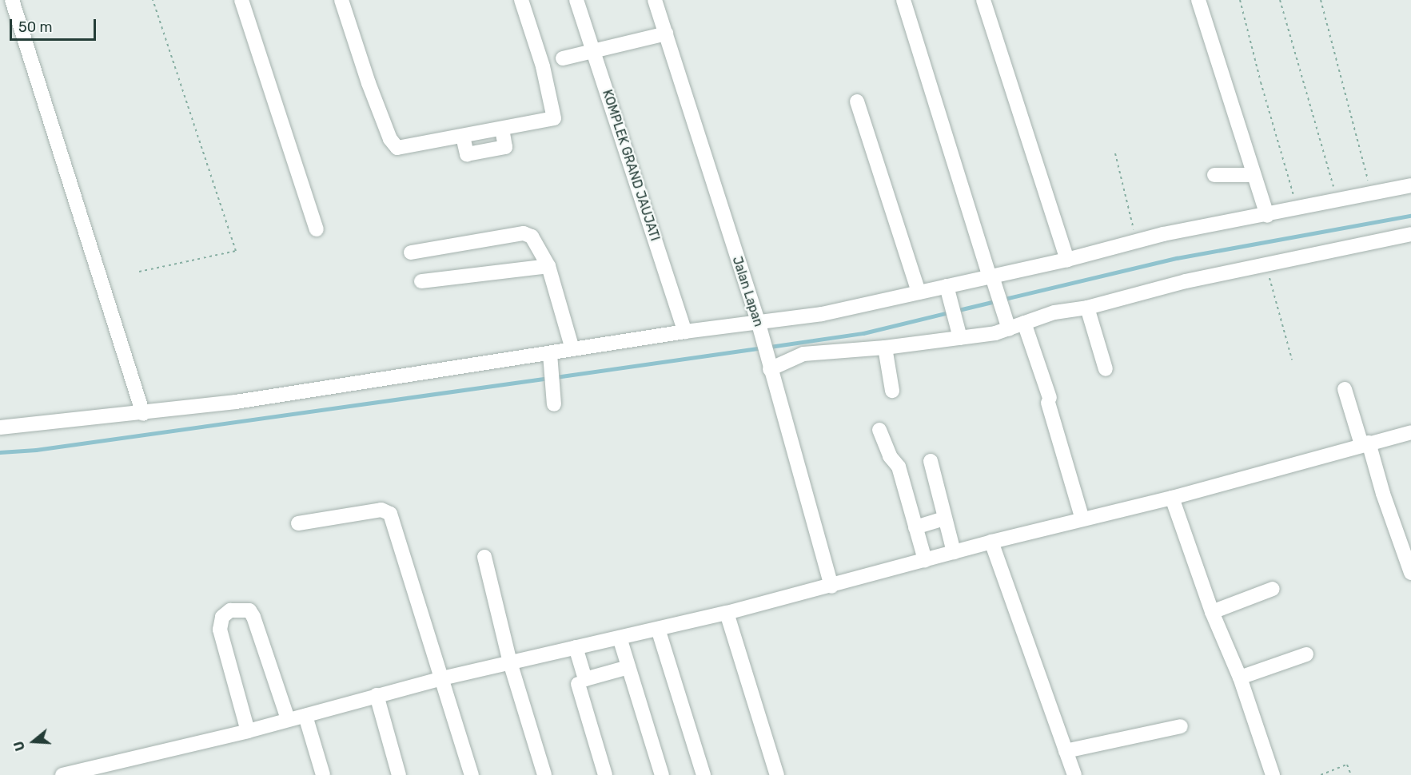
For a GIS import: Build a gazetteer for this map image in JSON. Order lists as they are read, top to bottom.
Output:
{
  "streets": {
    "street": ["KOMPLEK GRAND JAUJATI", "Jalan Lapan"]
  },
  "scale_bar": "50 m",
  "north": "left"
}
